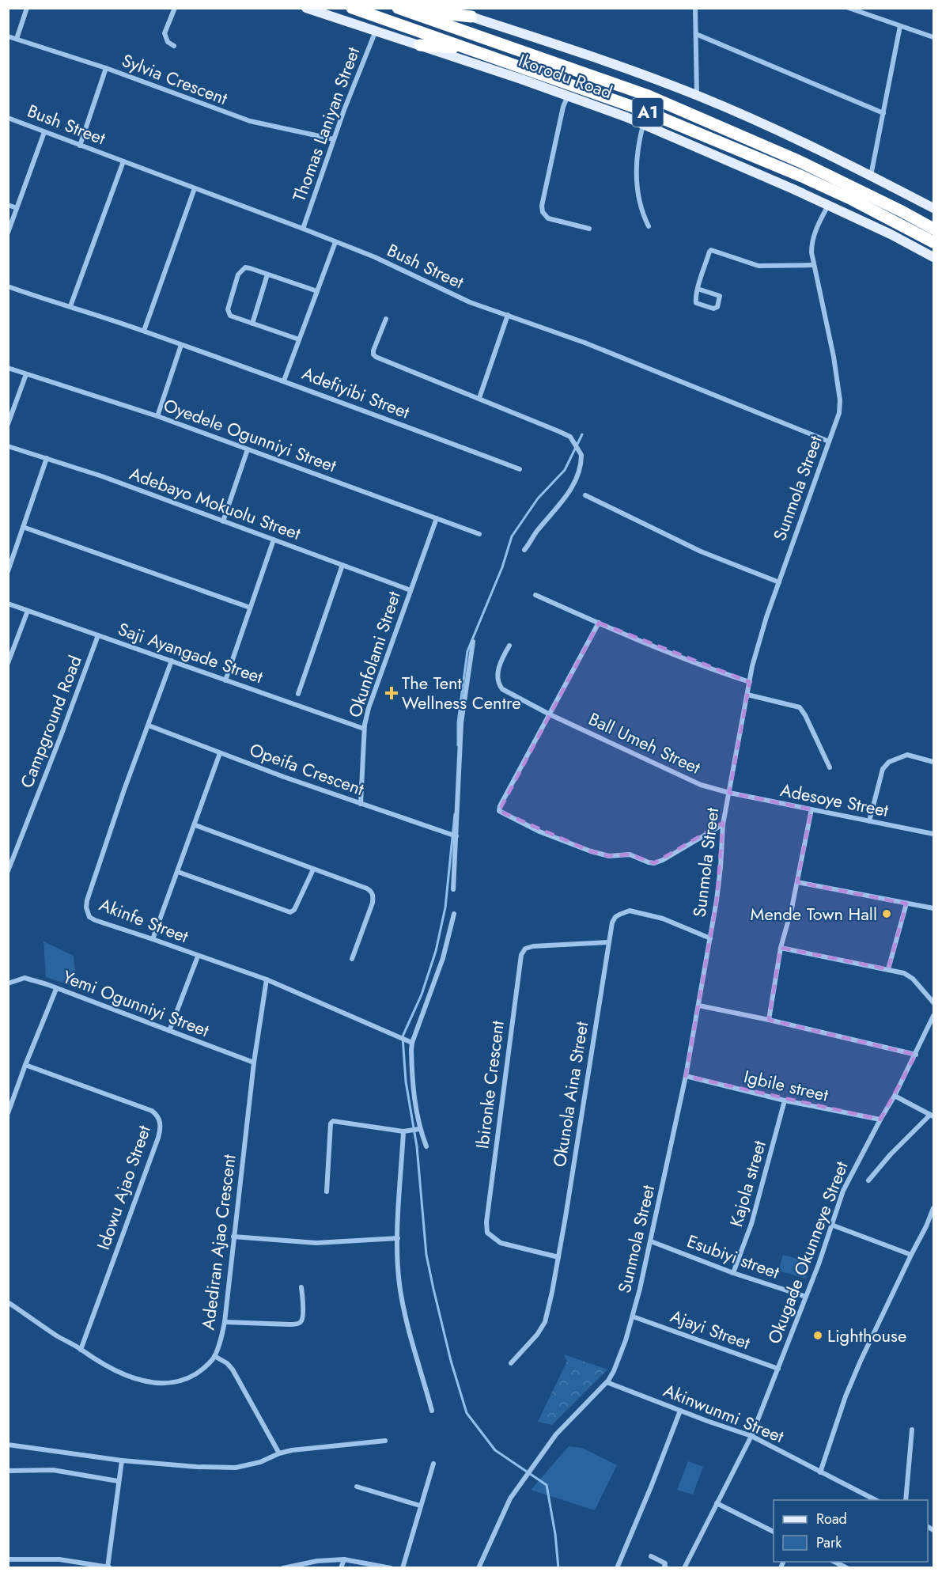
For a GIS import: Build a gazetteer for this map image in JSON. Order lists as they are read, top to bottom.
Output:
{
  "streets": {
    "highway": ["Ikorodu Road", "A1"],
    "street": [
      "Sylvia Crescent",
      "Bush Street",
      "Thomas Laniyan Street",
      "Adefiyibi Street",
      "Oyedele Ogunniyi Street",
      "Sunmola Street",
      "Adebayo Mokuolu Street",
      "Saji Ayangade Street",
      "Okunfolami Street",
      "Campground Road",
      "Ball Umeh Street",
      "Opeifa Crescent",
      "Adesoye Street",
      "Akinfe Street",
      "Yemi Ogunniyi Street",
      "Ibironke Crescent",
      "Igbile street",
      "Okunola Aina Street",
      "Kajola street",
      "Idowu Ajao Street",
      "Adediran Ajao Crescent",
      "Okugade Okunneye Street",
      "Esubiyi street",
      "Ajayi Street",
      "Akinwunmi Street"
    ]
  },
  "crossings": [
    ["Ikorodu Road", "Thomas Laniyan Street"],
    ["Ikorodu Road", "Sunmola Street"],
    ["Sylvia Crescent", "Thomas Laniyan Street"],
    ["Bush Street", "Thomas Laniyan Street"],
    ["Bush Street", "Sunmola Street"],
    ["Oyedele Ogunniyi Street", "Okunfolami Street"],
    ["Sunmola Street", "Ball Umeh Street"],
    ["Sunmola Street", "Adesoye Street"],
    ["Sunmola Street", "Igbile street"],
    ["Sunmola Street", "Okunola Aina Street"],
    ["Sunmola Street", "Esubiyi street"],
    ["Sunmola Street", "Ajayi Street"],
    ["Sunmola Street", "Akinwunmi Street"],
    ["Adebayo Mokuolu Street", "Okunfolami Street"],
    ["Saji Ayangade Street", "Okunfolami Street"],
    ["Saji Ayangade Street", "Campground Road"],
    ["Saji Ayangade Street", "Akinfe Street"],
    ["Okunfolami Street", "Opeifa Crescent"],
    ["Ball Umeh Street", "Adesoye Street"],
    ["Opeifa Crescent", "Akinfe Street"],
    ["Akinfe Street", "Adediran Ajao Crescent"],
    ["Yemi Ogunniyi Street", "Adediran Ajao Crescent"],
    ["Ibironke Crescent", "Okunola Aina Street"],
    ["Igbile street", "Kajola street"],
    ["Igbile street", "Okugade Okunneye Street"],
    ["Kajola street", "Esubiyi street"],
    ["Idowu Ajao Street", "Adediran Ajao Crescent"],
    ["Okugade Okunneye Street", "Esubiyi street"],
    ["Okugade Okunneye Street", "Ajayi Street"],
    ["Okugade Okunneye Street", "Akinwunmi Street"]
  ],
  "places": {
    "health": ["The Tent Wellness Centre"],
    "other": ["Mende Town Hall", "Lighthouse"]
  },
  "legend": ["Road", "Park"]
}
